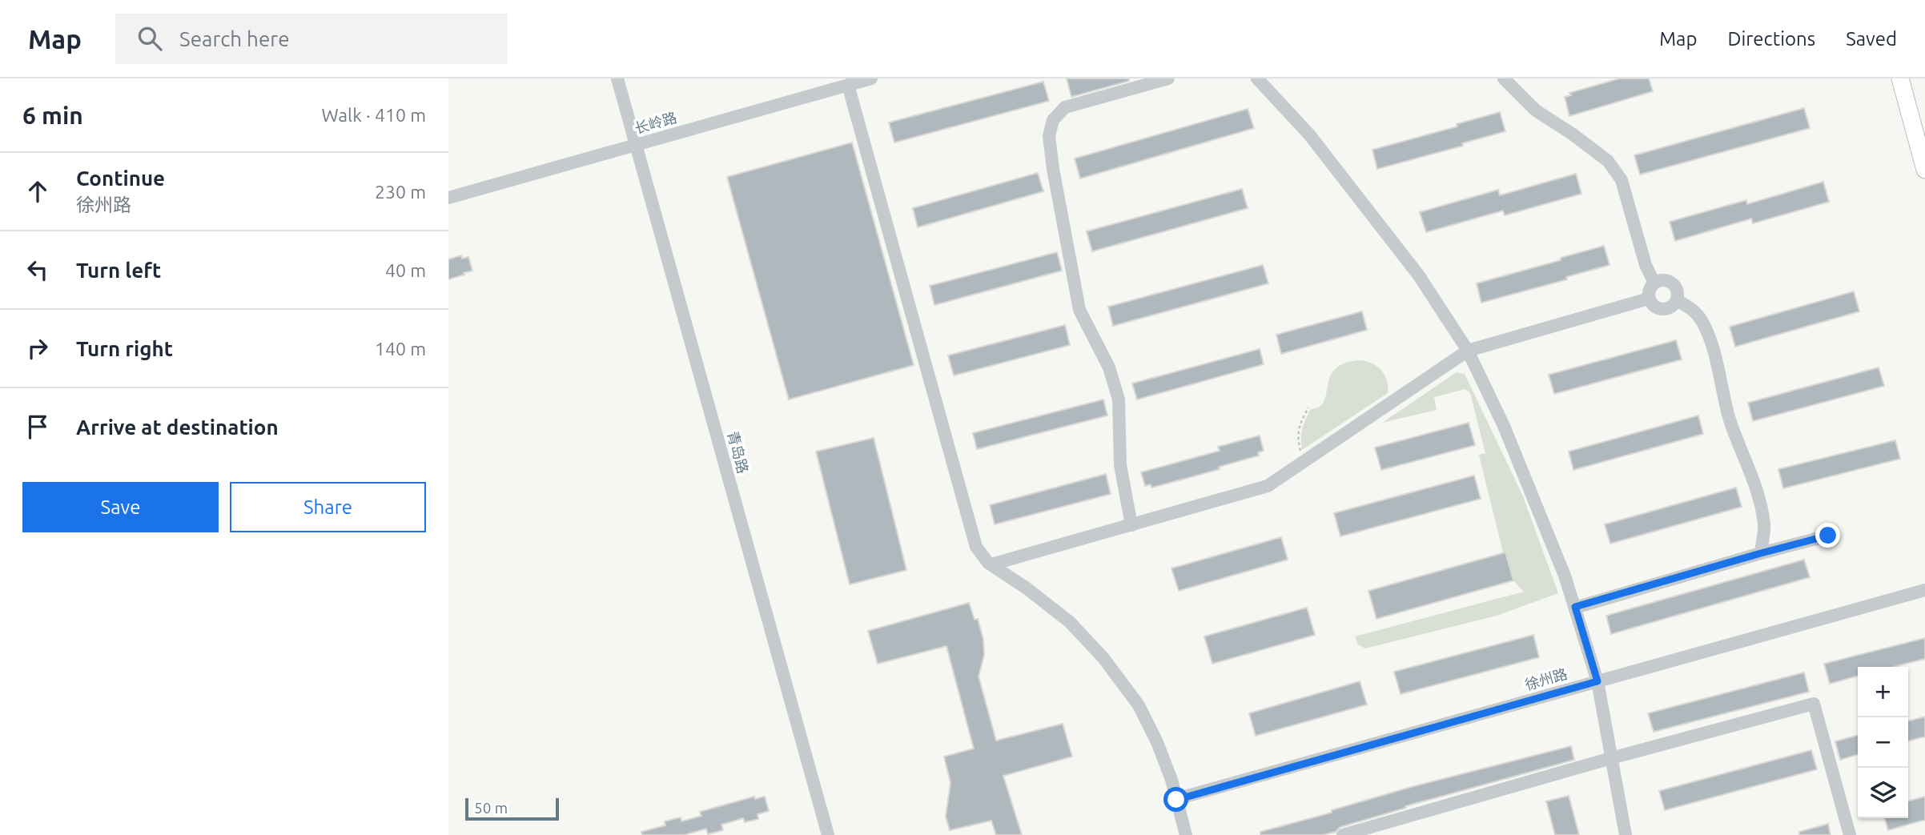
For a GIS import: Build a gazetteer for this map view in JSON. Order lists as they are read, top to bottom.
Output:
{
  "streets": {
    "street": ["长岭路", "青岛路", "徐州路"]
  },
  "crossings": [
    ["长岭路", "青岛路"]
  ],
  "scale_bar": "50 m",
  "page": {
    "header": "Map",
    "search": "Search here",
    "nav": ["Map", "Directions", "Saved"],
    "heading": ["6 min", "Walk · 410 m"],
    "list": [
      ["Continue", "徐州路", "230 m"],
      ["Turn left", "40 m"],
      ["Turn right", "140 m"],
      "Arrive at destination"
    ],
    "buttons": ["Save", "Share"],
    "map_buttons": ["+", "−"],
    "scale": "50 m"
  }
}
